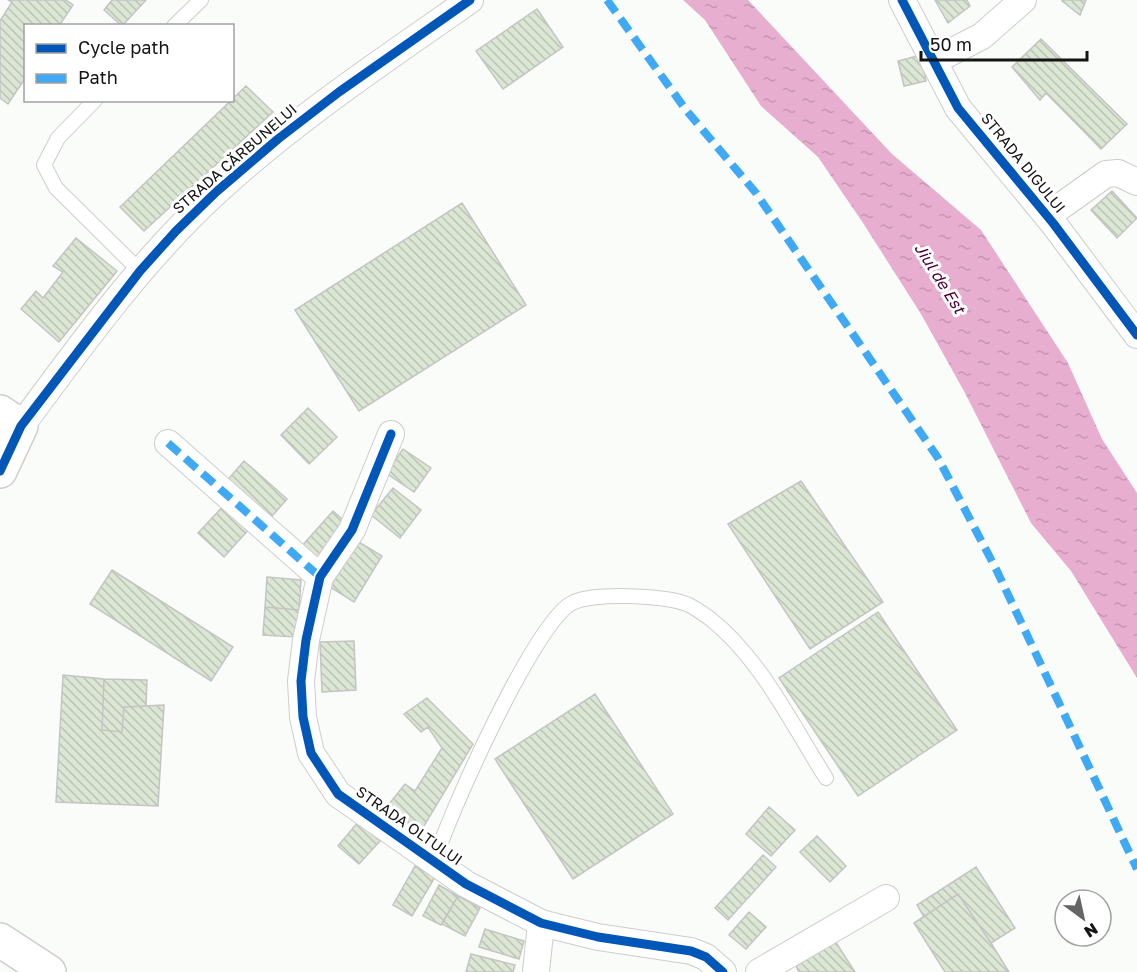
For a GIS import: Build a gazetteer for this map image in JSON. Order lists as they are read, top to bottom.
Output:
{
  "streets": {
    "street": ["STRADA CĂRBUNELUI", "STRADA DIGULUI", "STRADA OLTULUI"]
  },
  "water": ["Jiul de Est"],
  "legend": ["Cycle path", "Path"],
  "scale_bar": "50 m",
  "north": "bottom right"
}
